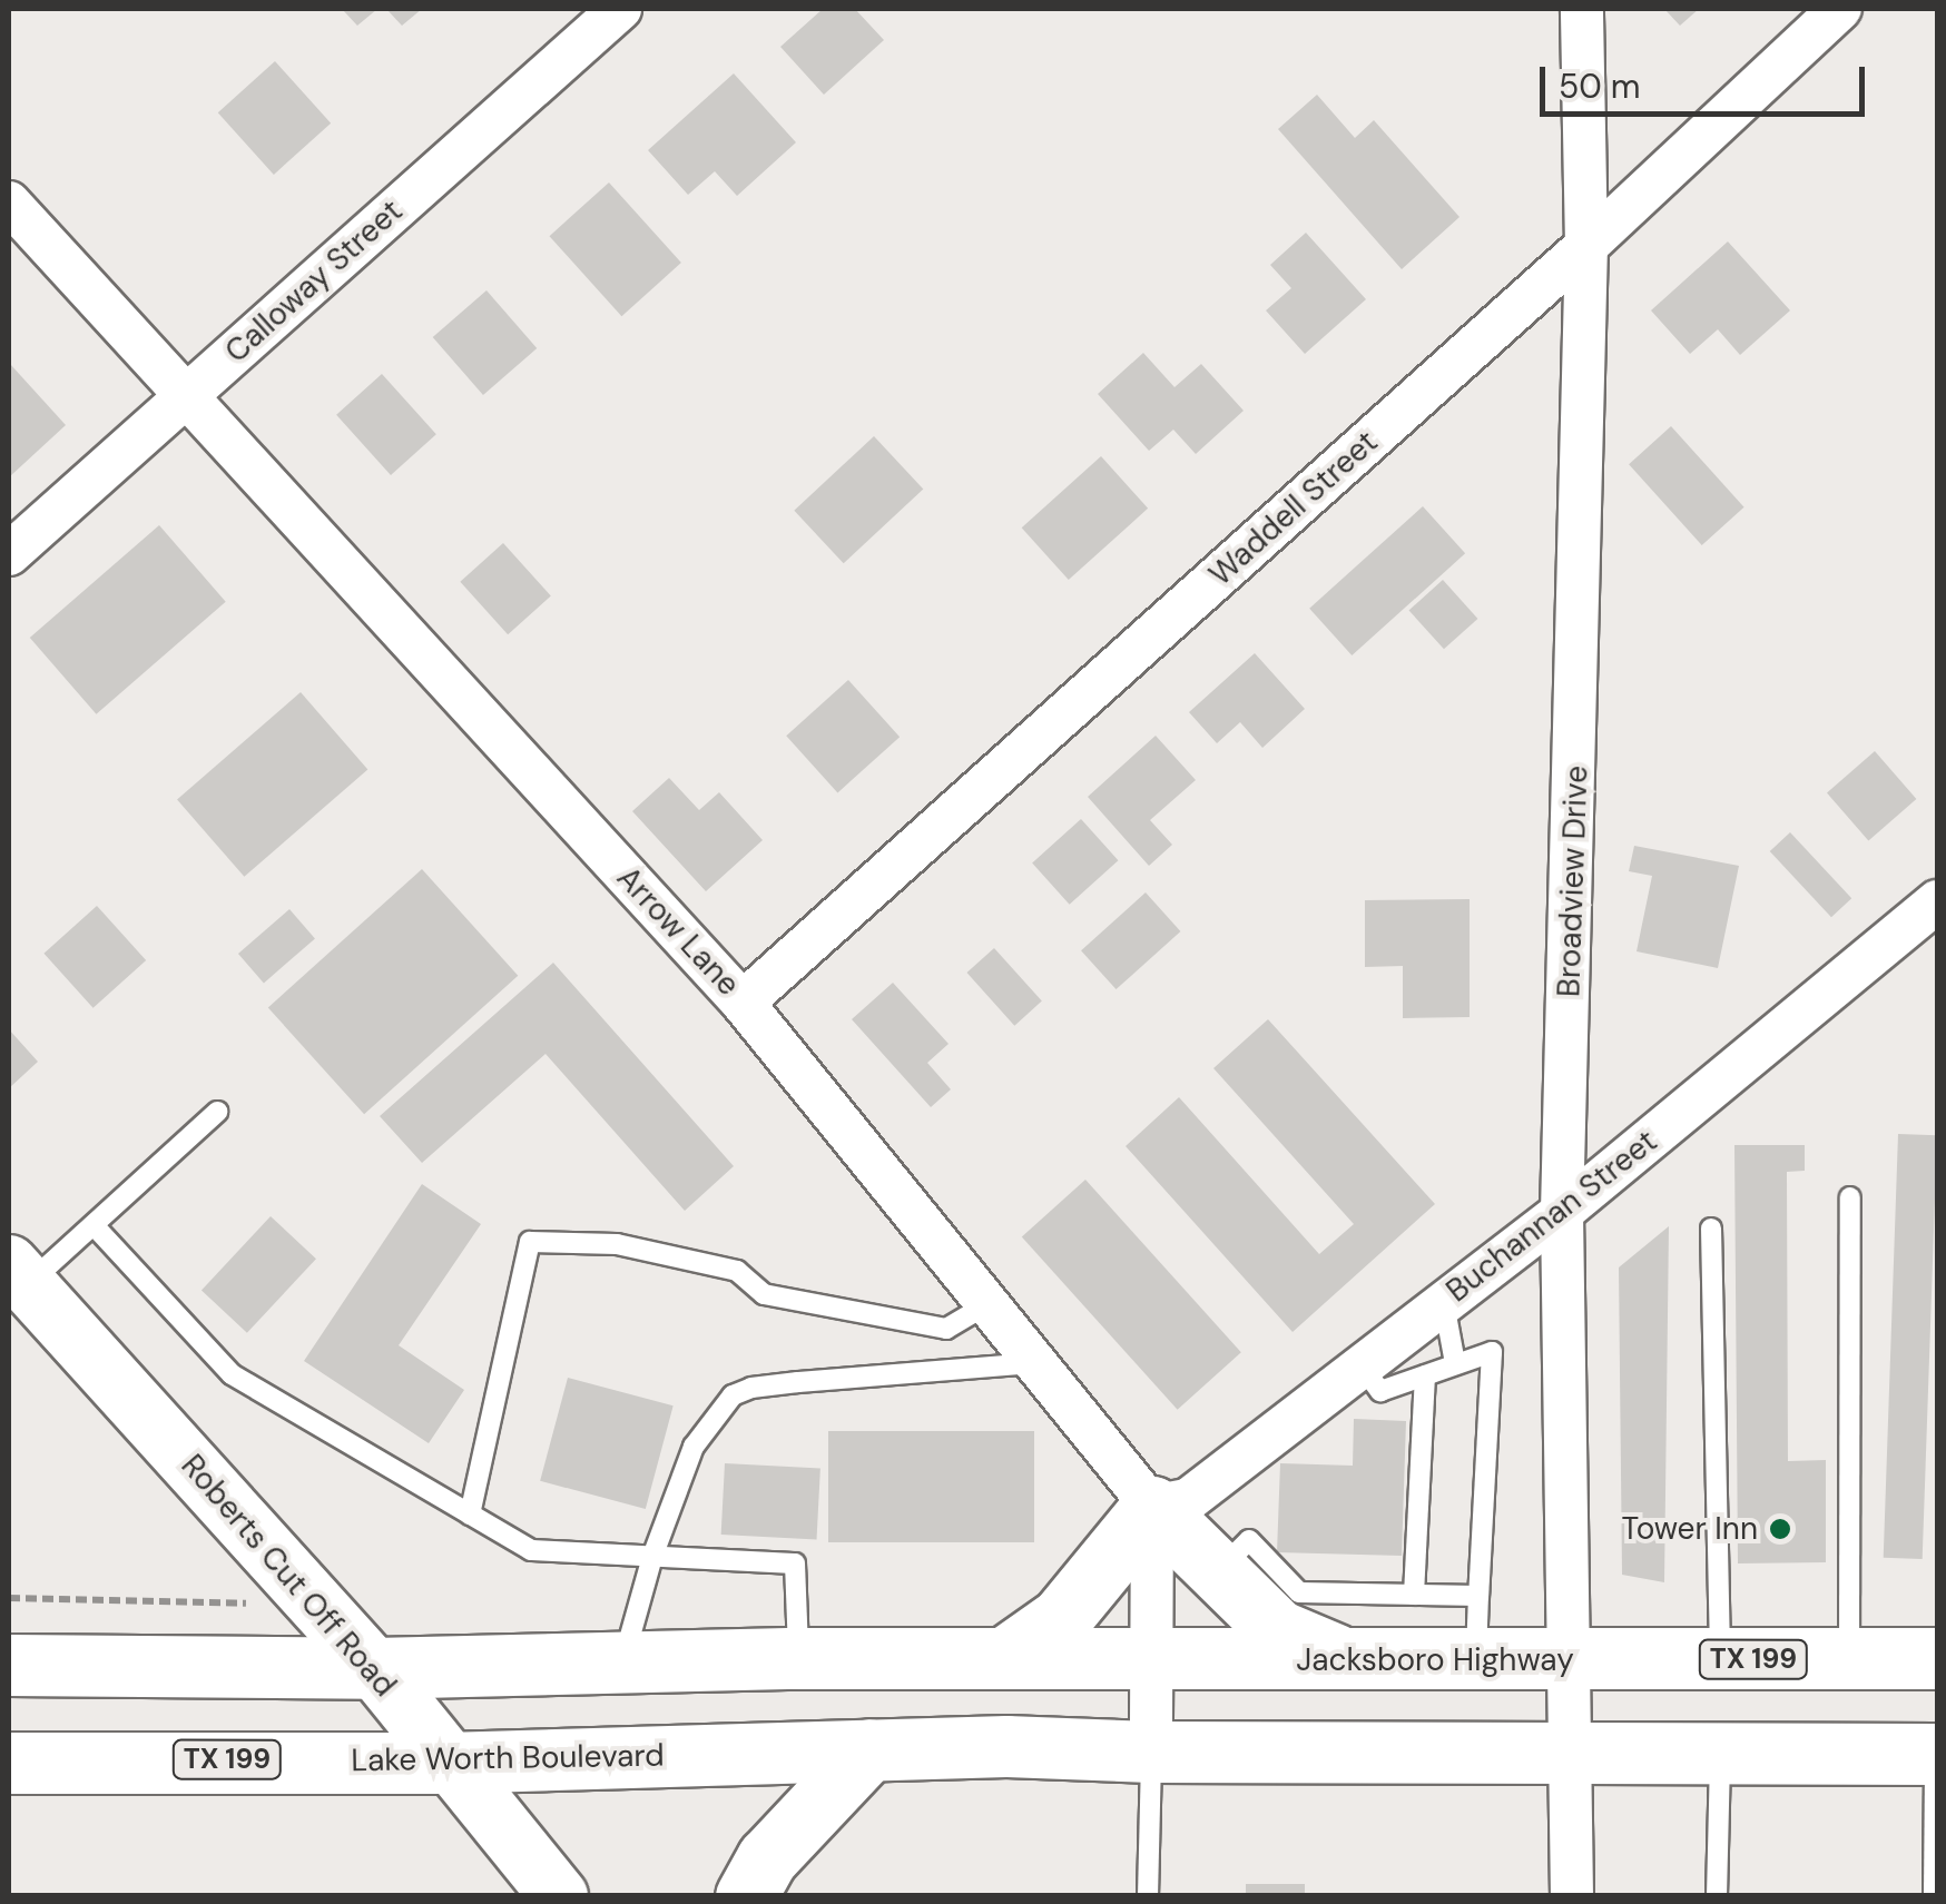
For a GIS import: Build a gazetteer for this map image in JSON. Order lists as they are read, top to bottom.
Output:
{
  "streets": {
    "main road": ["TX 199", "Jacksboro Highway", "Lake Worth Boulevard"],
    "street": [
      "Calloway Street",
      "Waddell Street",
      "Broadview Drive",
      "Arrow Lane",
      "Buchannan Street",
      "Roberts Cut Off Road"
    ]
  },
  "crossings": [
    ["Calloway Street", "Arrow Lane"],
    ["Waddell Street", "Broadview Drive"],
    ["Waddell Street", "Arrow Lane"],
    ["Broadview Drive", "Buchannan Street"],
    ["Broadview Drive", "TX 199"],
    ["Broadview Drive", "Jacksboro Highway"],
    ["Arrow Lane", "Buchannan Street"],
    ["Roberts Cut Off Road", "TX 199"],
    ["Roberts Cut Off Road", "Lake Worth Boulevard"],
    ["TX 199", "Jacksboro Highway"],
    ["TX 199", "Lake Worth Boulevard"]
  ],
  "places": ["Tower Inn"],
  "scale_bar": "50 m"
}
